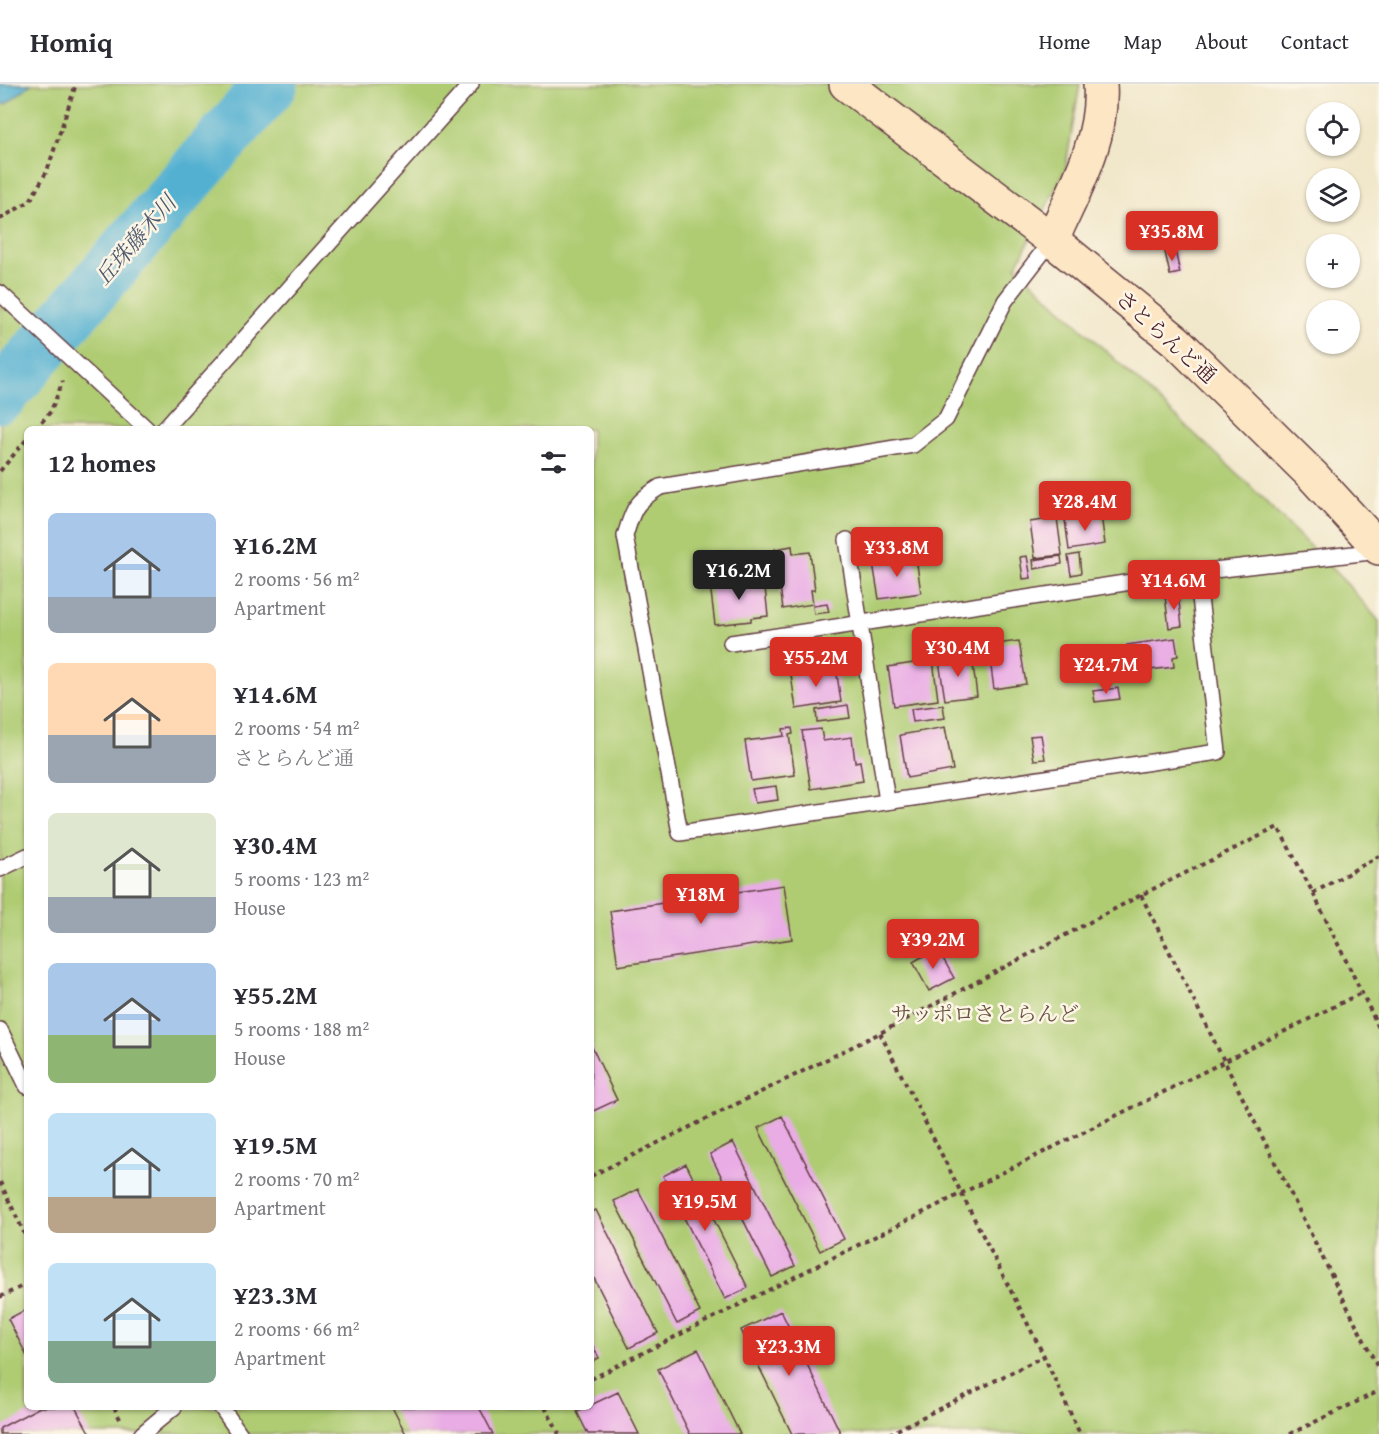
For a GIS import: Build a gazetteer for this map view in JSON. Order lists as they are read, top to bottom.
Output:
{
  "streets": {
    "street": ["さとらんど通"]
  },
  "water": ["丘珠藤木川"],
  "parks": ["サッポロさとらんど"],
  "page": {
    "header": "Homiq",
    "nav": [
      "Home",
      "Map",
      "About",
      "Contact"
    ],
    "map_buttons": ["+", "−"],
    "price": [
      "¥35.8M",
      "¥28.4M",
      "¥33.8M",
      "¥16.2M",
      "¥14.6M",
      "¥30.4M",
      "¥55.2M",
      "¥24.7M",
      "¥18M",
      "¥39.2M",
      "¥19.5M",
      "¥23.3M"
    ],
    "heading": "12 homes",
    "list": [
      {
        "name": "¥16.2M",
        "note": "2 rooms · 56 m² · Apartment"
      },
      {
        "name": "¥14.6M",
        "note": "2 rooms · 54 m² · さとらんど通"
      },
      {
        "name": "¥30.4M",
        "note": "5 rooms · 123 m² · House"
      },
      {
        "name": "¥55.2M",
        "note": "5 rooms · 188 m² · House"
      },
      {
        "name": "¥19.5M",
        "note": "2 rooms · 70 m² · Apartment"
      },
      {
        "name": "¥23.3M",
        "note": "2 rooms · 66 m² · Apartment"
      }
    ]
  }
}
